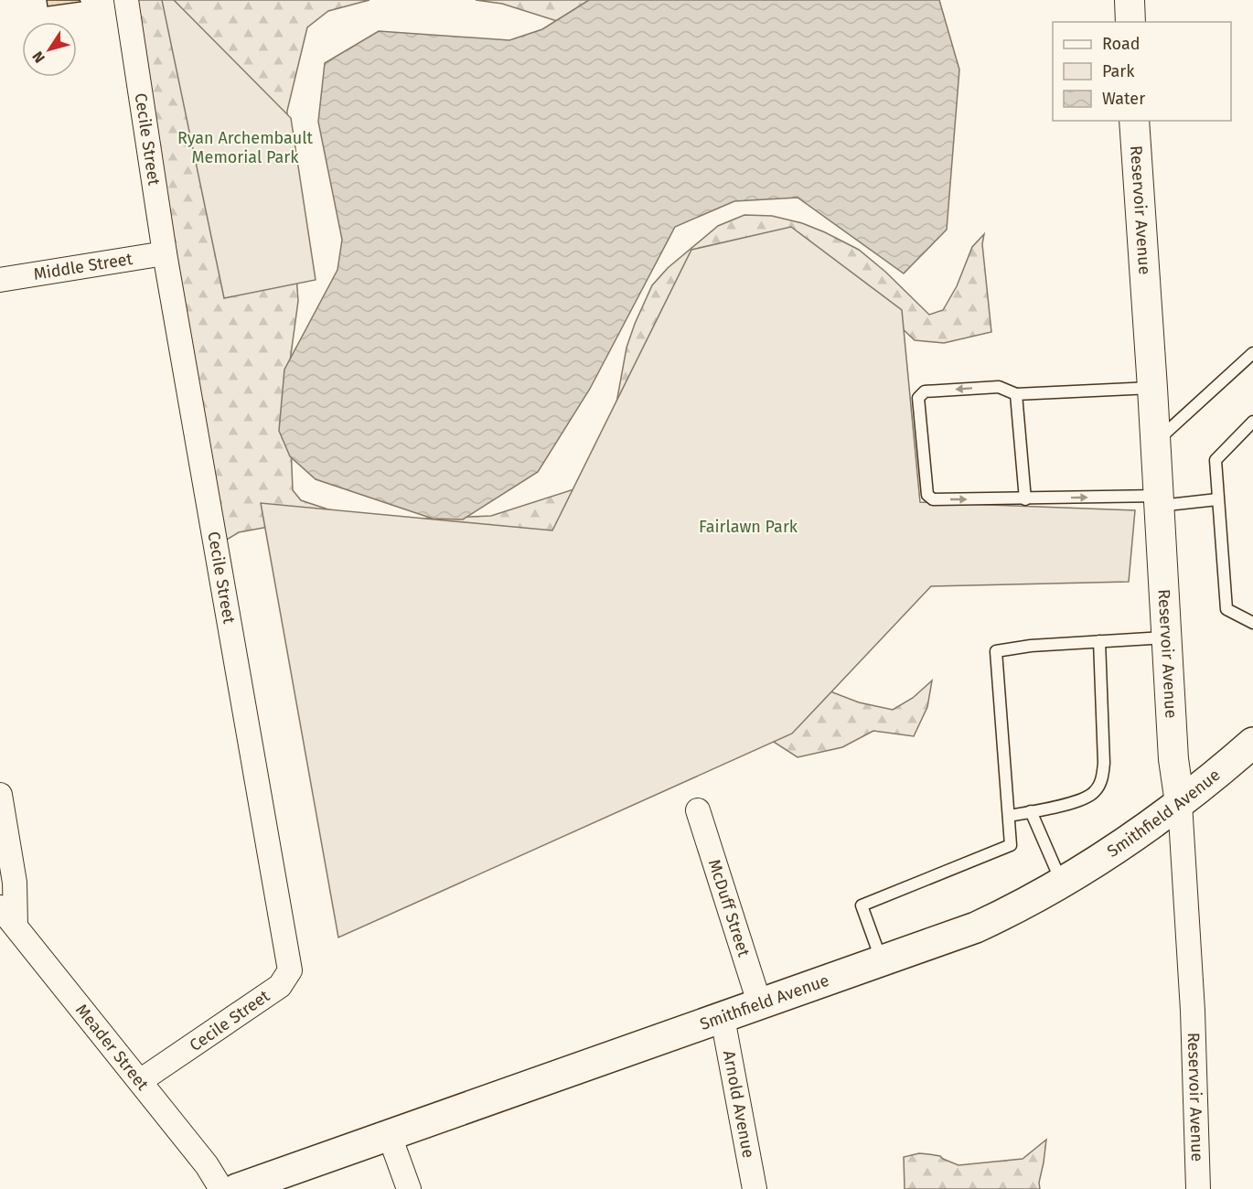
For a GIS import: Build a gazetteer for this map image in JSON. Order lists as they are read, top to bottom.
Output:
{
  "streets": {
    "main road": ["Smithfield Avenue"],
    "street": [
      "Cecile Street",
      "Reservoir Avenue",
      "Middle Street",
      "McDuff Street",
      "Meader Street",
      "Arnold Avenue"
    ]
  },
  "crossings": [
    ["Cecile Street", "Middle Street"],
    ["Cecile Street", "Meader Street"],
    ["Reservoir Avenue", "Smithfield Avenue"],
    ["Smithfield Avenue", "McDuff Street"],
    ["Smithfield Avenue", "Arnold Avenue"]
  ],
  "parks": ["Ryan Archembault Memorial Park", "Fairlawn Park"],
  "legend": ["Road", "Park", "Water"],
  "north": "bottom left"
}
